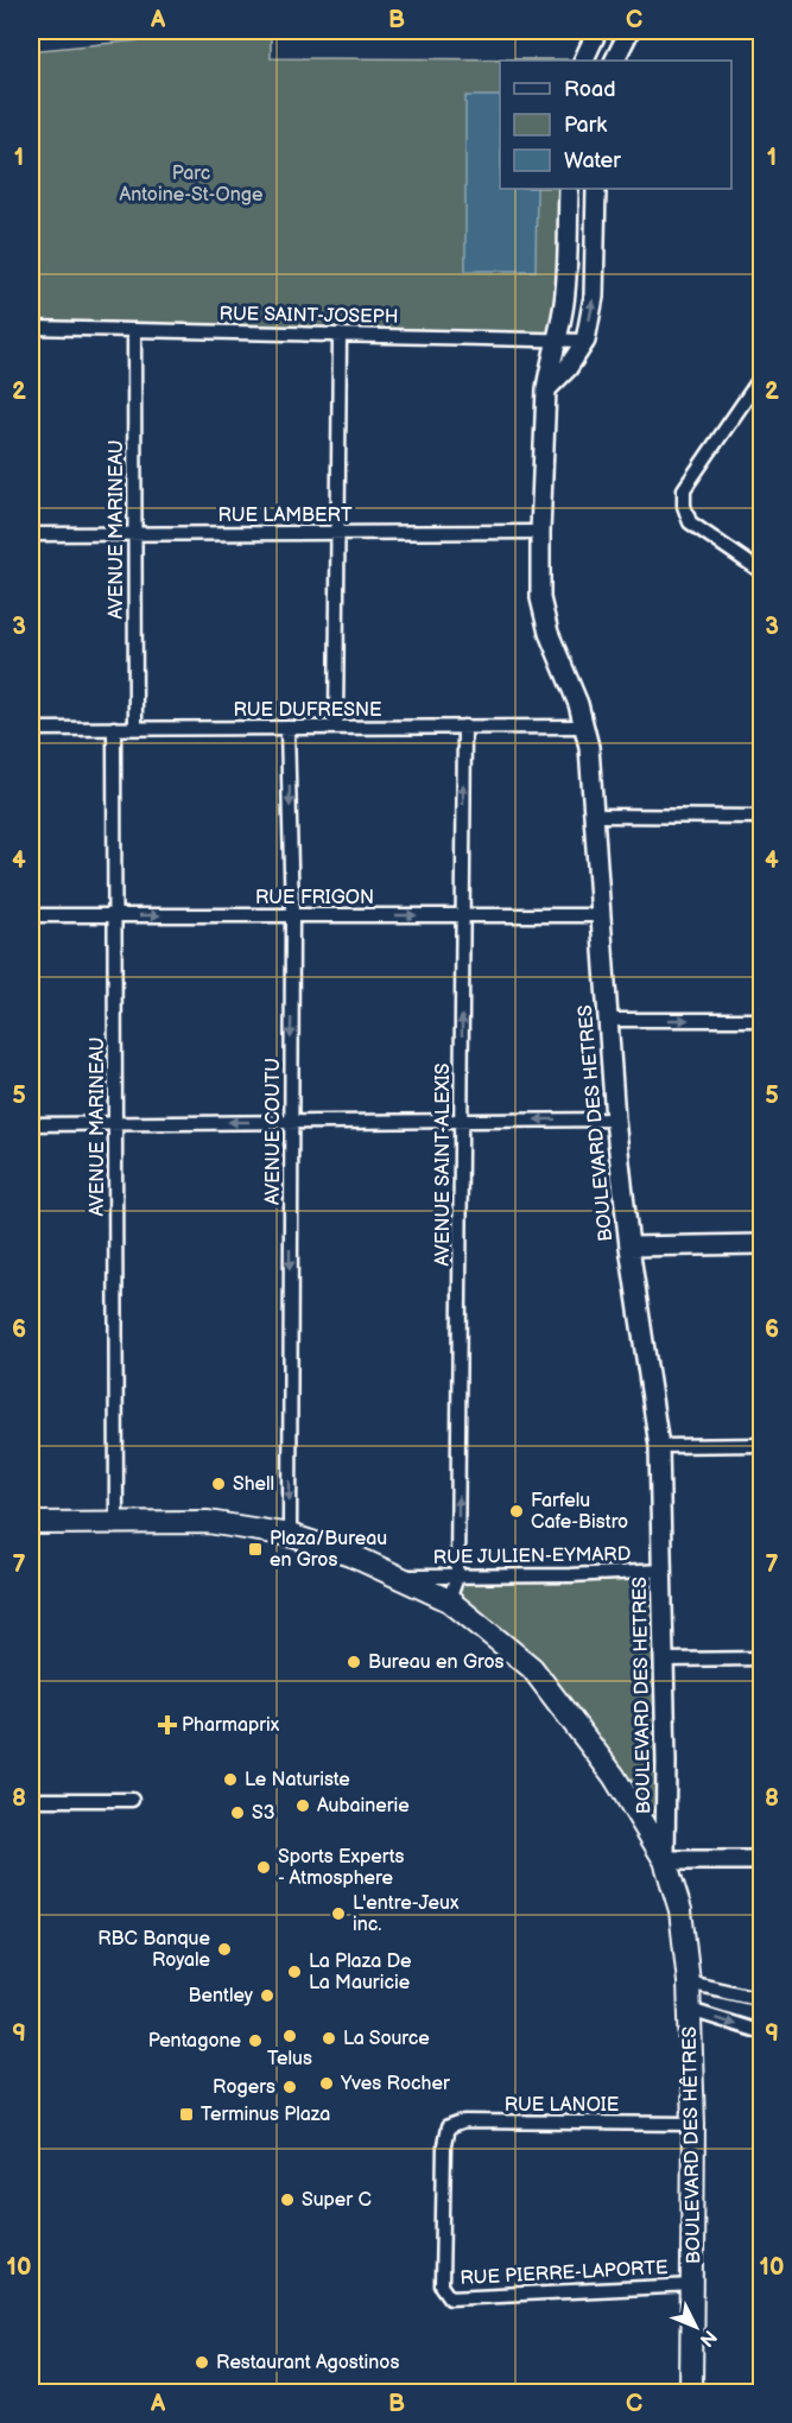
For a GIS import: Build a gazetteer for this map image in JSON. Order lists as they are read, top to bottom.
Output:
{
  "streets": {
    "main road": ["BOULEVARD DES HÊTRES"],
    "street": [
      "RUE SAINT-JOSEPH",
      "RUE LAMBERT",
      "AVENUE MARINEAU",
      "RUE DUFRESNE",
      "RUE FRIGON",
      "BOULEVARD DES HETRES",
      "AVENUE COUTU",
      "AVENUE SAINT-ALEXIS",
      "RUE JULIEN-EYMARD",
      "RUE LANOIE",
      "RUE PIERRE-LAPORTE"
    ]
  },
  "crossings": [
    ["RUE SAINT-JOSEPH", "AVENUE MARINEAU"],
    ["RUE SAINT-JOSEPH", "BOULEVARD DES HETRES"],
    ["RUE LAMBERT", "AVENUE MARINEAU"],
    ["RUE LAMBERT", "BOULEVARD DES HETRES"],
    ["AVENUE MARINEAU", "RUE DUFRESNE"],
    ["AVENUE MARINEAU", "RUE FRIGON"],
    ["AVENUE MARINEAU", "BOULEVARD DES HÊTRES"],
    ["RUE DUFRESNE", "BOULEVARD DES HETRES"],
    ["RUE DUFRESNE", "AVENUE COUTU"],
    ["RUE DUFRESNE", "AVENUE SAINT-ALEXIS"],
    ["RUE FRIGON", "BOULEVARD DES HETRES"],
    ["RUE FRIGON", "AVENUE COUTU"],
    ["RUE FRIGON", "AVENUE SAINT-ALEXIS"],
    ["BOULEVARD DES HETRES", "RUE JULIEN-EYMARD"],
    ["BOULEVARD DES HETRES", "BOULEVARD DES HÊTRES"],
    ["AVENUE COUTU", "BOULEVARD DES HÊTRES"],
    ["AVENUE SAINT-ALEXIS", "RUE JULIEN-EYMARD"],
    ["AVENUE SAINT-ALEXIS", "BOULEVARD DES HÊTRES"],
    ["RUE JULIEN-EYMARD", "BOULEVARD DES HÊTRES"],
    ["RUE LANOIE", "BOULEVARD DES HÊTRES"],
    ["RUE LANOIE", "RUE PIERRE-LAPORTE"],
    ["BOULEVARD DES HÊTRES", "RUE PIERRE-LAPORTE"]
  ],
  "one_way": ["RUE FRIGON", "AVENUE COUTU", "AVENUE SAINT-ALEXIS"],
  "parks": ["Parc Antoine-St-Onge"],
  "places": {
    "other": [
      "Shell",
      "Farfelu Cafe-Bistro",
      "Bureau en Gros",
      "Le Naturiste",
      "Aubainerie",
      "S3",
      "Sports Experts - Atmosphere",
      "L'entre-Jeux inc.",
      "RBC Banque Royale",
      "La Plaza De La Mauricie",
      "Bentley",
      "Telus",
      "La Source",
      "Pentagone",
      "Yves Rocher",
      "Rogers",
      "Super C",
      "Restaurant Agostinos"
    ],
    "transit": ["Plaza/Bureau en Gros", "Terminus Plaza"],
    "health": ["Pharmaprix"]
  },
  "legend": ["Road", "Park", "Water"],
  "north": "bottom right",
  "grid": {
    "columns": ["A", "B", "C"],
    "rows": [
      "1",
      "2",
      "3",
      "4",
      "5",
      "6",
      "7",
      "8",
      "9",
      "10"
    ]
  }
}
